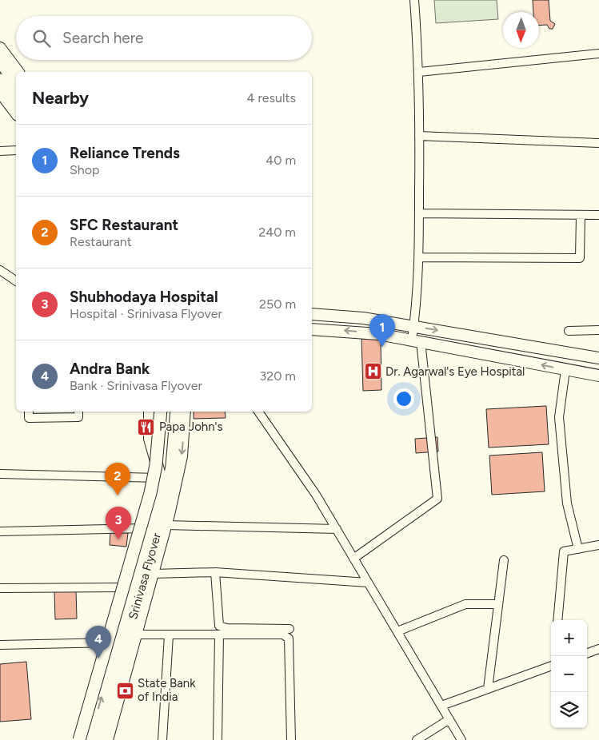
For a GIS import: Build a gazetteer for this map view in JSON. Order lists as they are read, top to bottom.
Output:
{
  "streets": {
    "main road": ["Srinivasa Flyover"]
  },
  "places": {
    "hospital": ["Dr. Agarwal's Eye Hospital"],
    "restaurant": ["Papa John's"],
    "bank": ["State Bank of India"]
  },
  "north": "bottom",
  "page": {
    "search": "Search here",
    "heading": ["Nearby", "4 results"],
    "list": [
      {
        "mark": "1",
        "name": "Reliance Trends",
        "note": "Shop",
        "value": "40 m"
      },
      {
        "mark": "2",
        "name": "SFC Restaurant",
        "note": "Restaurant",
        "value": "240 m"
      },
      {
        "mark": "3",
        "name": "Shubhodaya Hospital",
        "note": "Hospital · Srinivasa Flyover",
        "value": "250 m"
      },
      {
        "mark": "4",
        "name": "Andra Bank",
        "note": "Bank · Srinivasa Flyover",
        "value": "320 m"
      }
    ],
    "pins": [
      "1",
      "2",
      "3",
      "4"
    ],
    "map_buttons": ["+", "−"]
  }
}
